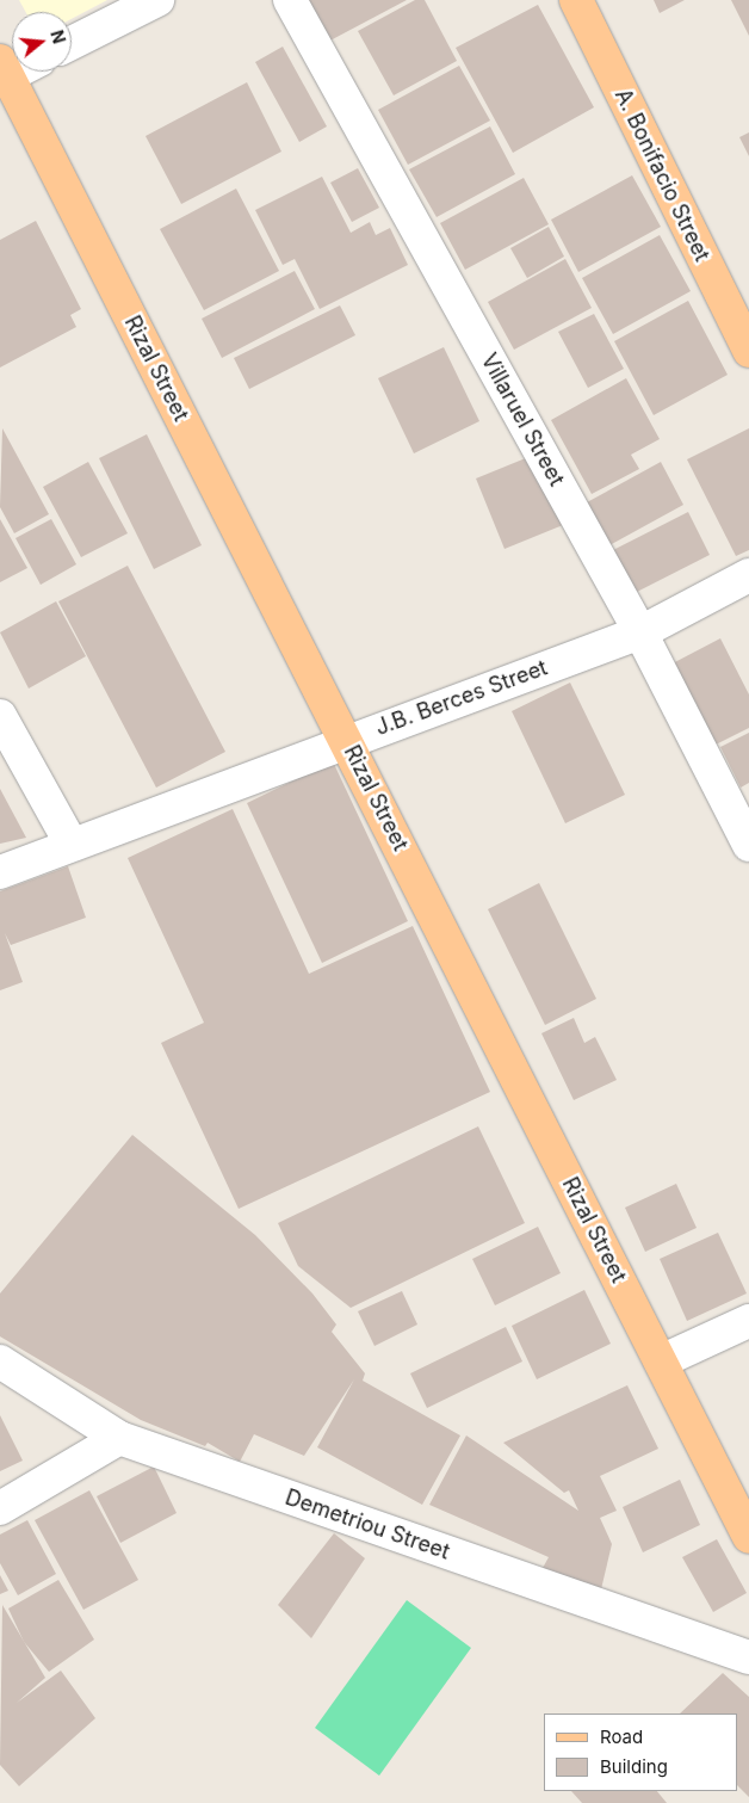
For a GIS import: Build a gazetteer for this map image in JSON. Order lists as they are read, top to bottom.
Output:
{
  "streets": {
    "main road": ["A. Bonifacio Street", "Rizal Street"],
    "street": ["Villaruel Street", "J.B. Berces Street", "Demetriou Street"]
  },
  "crossings": [
    ["Rizal Street", "J.B. Berces Street"],
    ["Villaruel Street", "J.B. Berces Street"]
  ],
  "legend": ["Road", "Building"],
  "north": "right"
}
